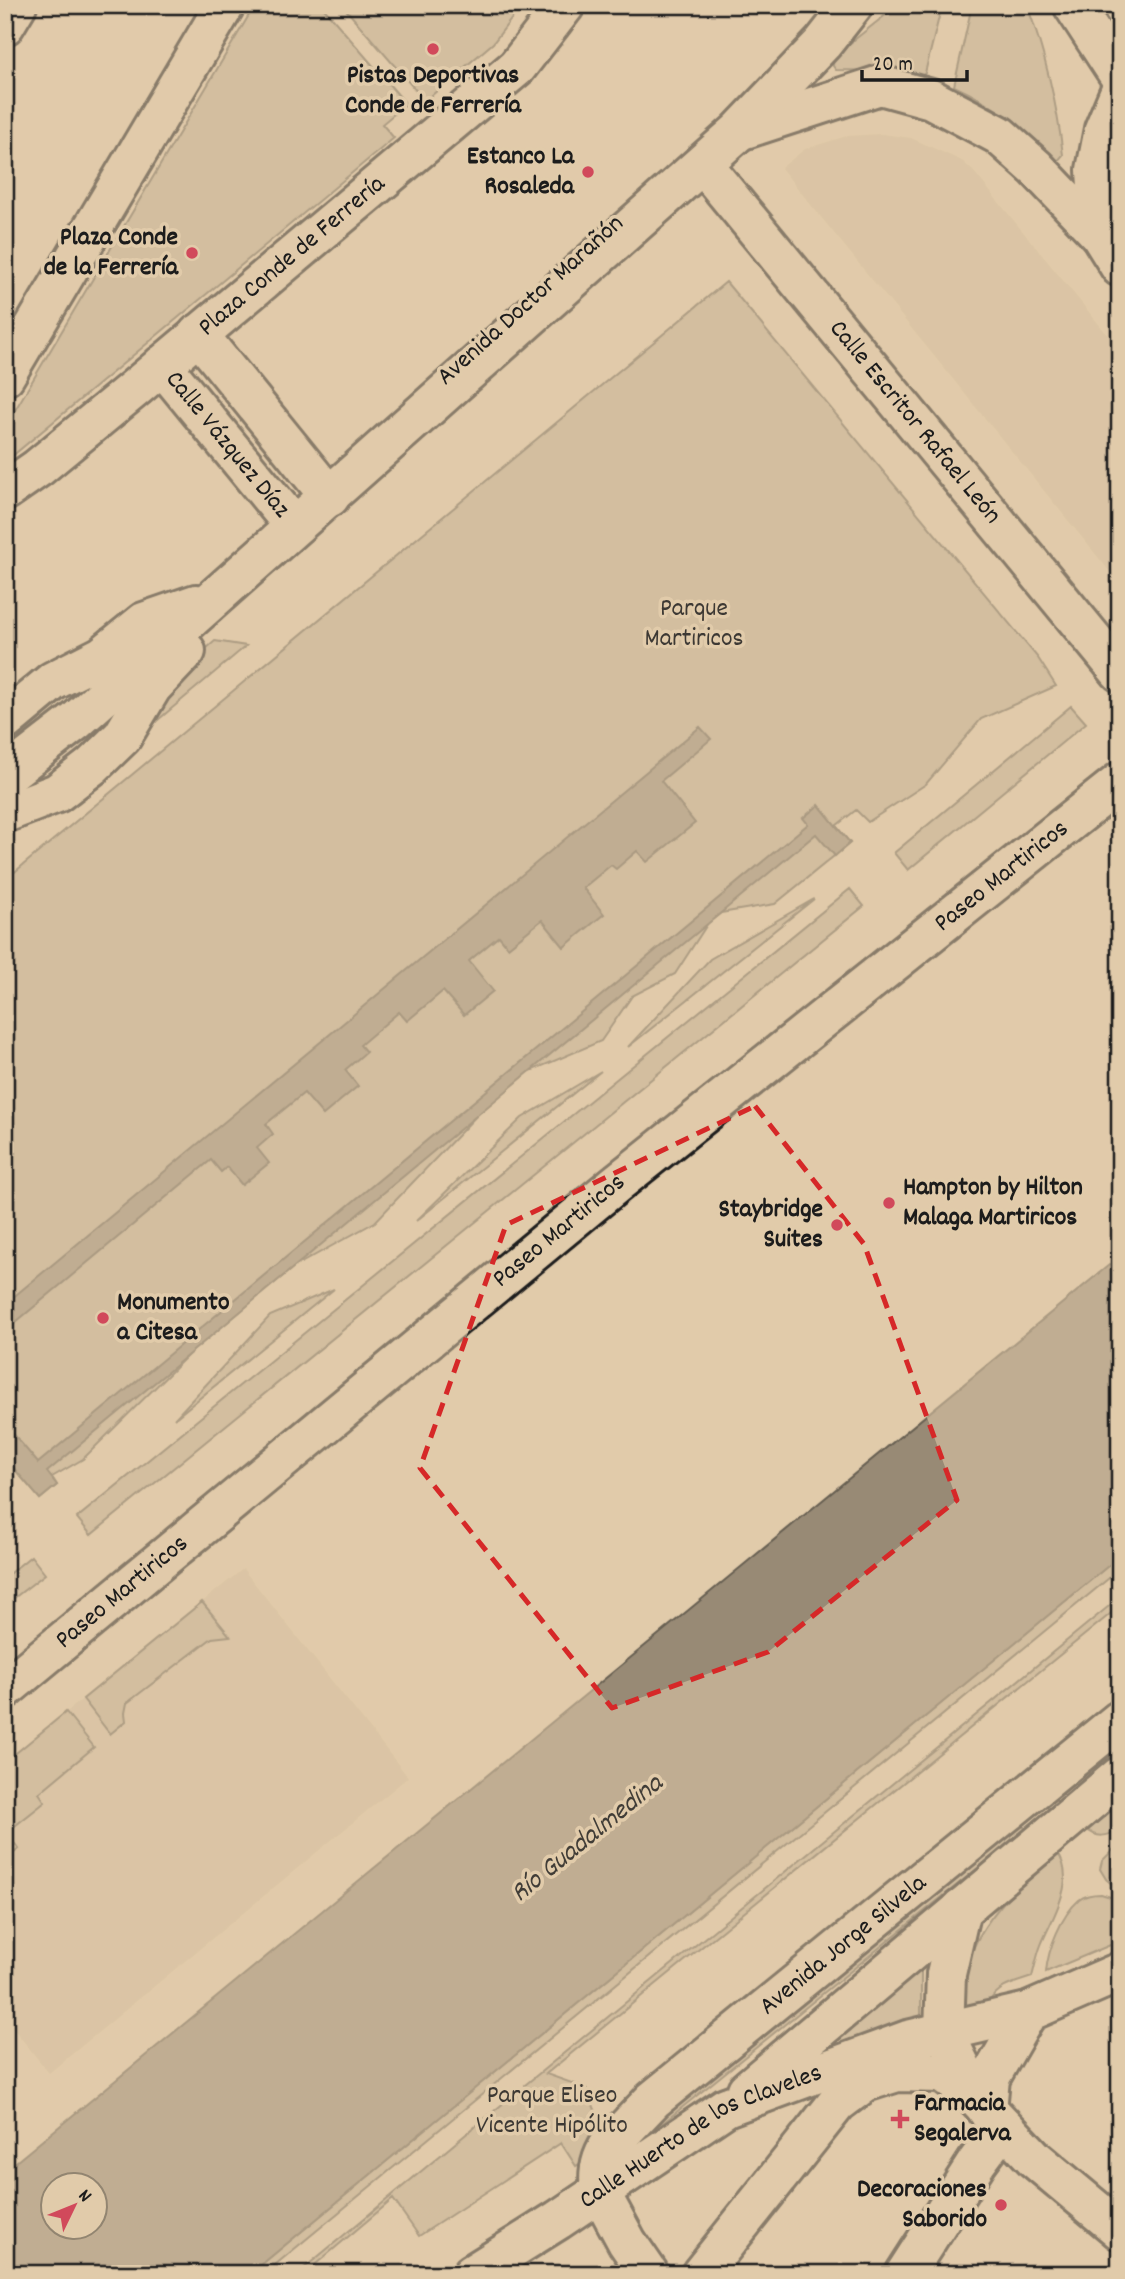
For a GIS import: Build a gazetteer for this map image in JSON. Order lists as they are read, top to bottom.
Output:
{
  "streets": {
    "main road": [
      "Plaza Conde de Ferrería",
      "Avenida Doctor Marañón",
      "Calle Escritor Rafael León",
      "Calle Vázquez Díaz",
      "Paseo Martiricos",
      "Avenida Jorge Silvela",
      "Calle Huerto de los Claveles"
    ]
  },
  "crossings": [
    ["Plaza Conde de Ferrería", "Calle Vázquez Díaz"],
    ["Avenida Doctor Marañón", "Calle Escritor Rafael León"],
    ["Avenida Doctor Marañón", "Calle Vázquez Díaz"],
    ["Avenida Jorge Silvela", "Calle Huerto de los Claveles"]
  ],
  "water": ["Río Guadalmedina"],
  "parks": ["Parque Martiricos", "Parque Eliseo Vicente Hipólito"],
  "places": {
    "other": [
      "Pistas Deportivas Conde de Ferrería",
      "Estanco La Rosaleda",
      "Plaza Conde de la Ferrería",
      "Hampton by Hilton Malaga Martiricos",
      "Staybridge Suites",
      "Monumento a Citesa",
      "Decoraciones Saborido"
    ],
    "health": ["Farmacia Segalerva"]
  },
  "scale_bar": "20 m",
  "north": "top right"
}
